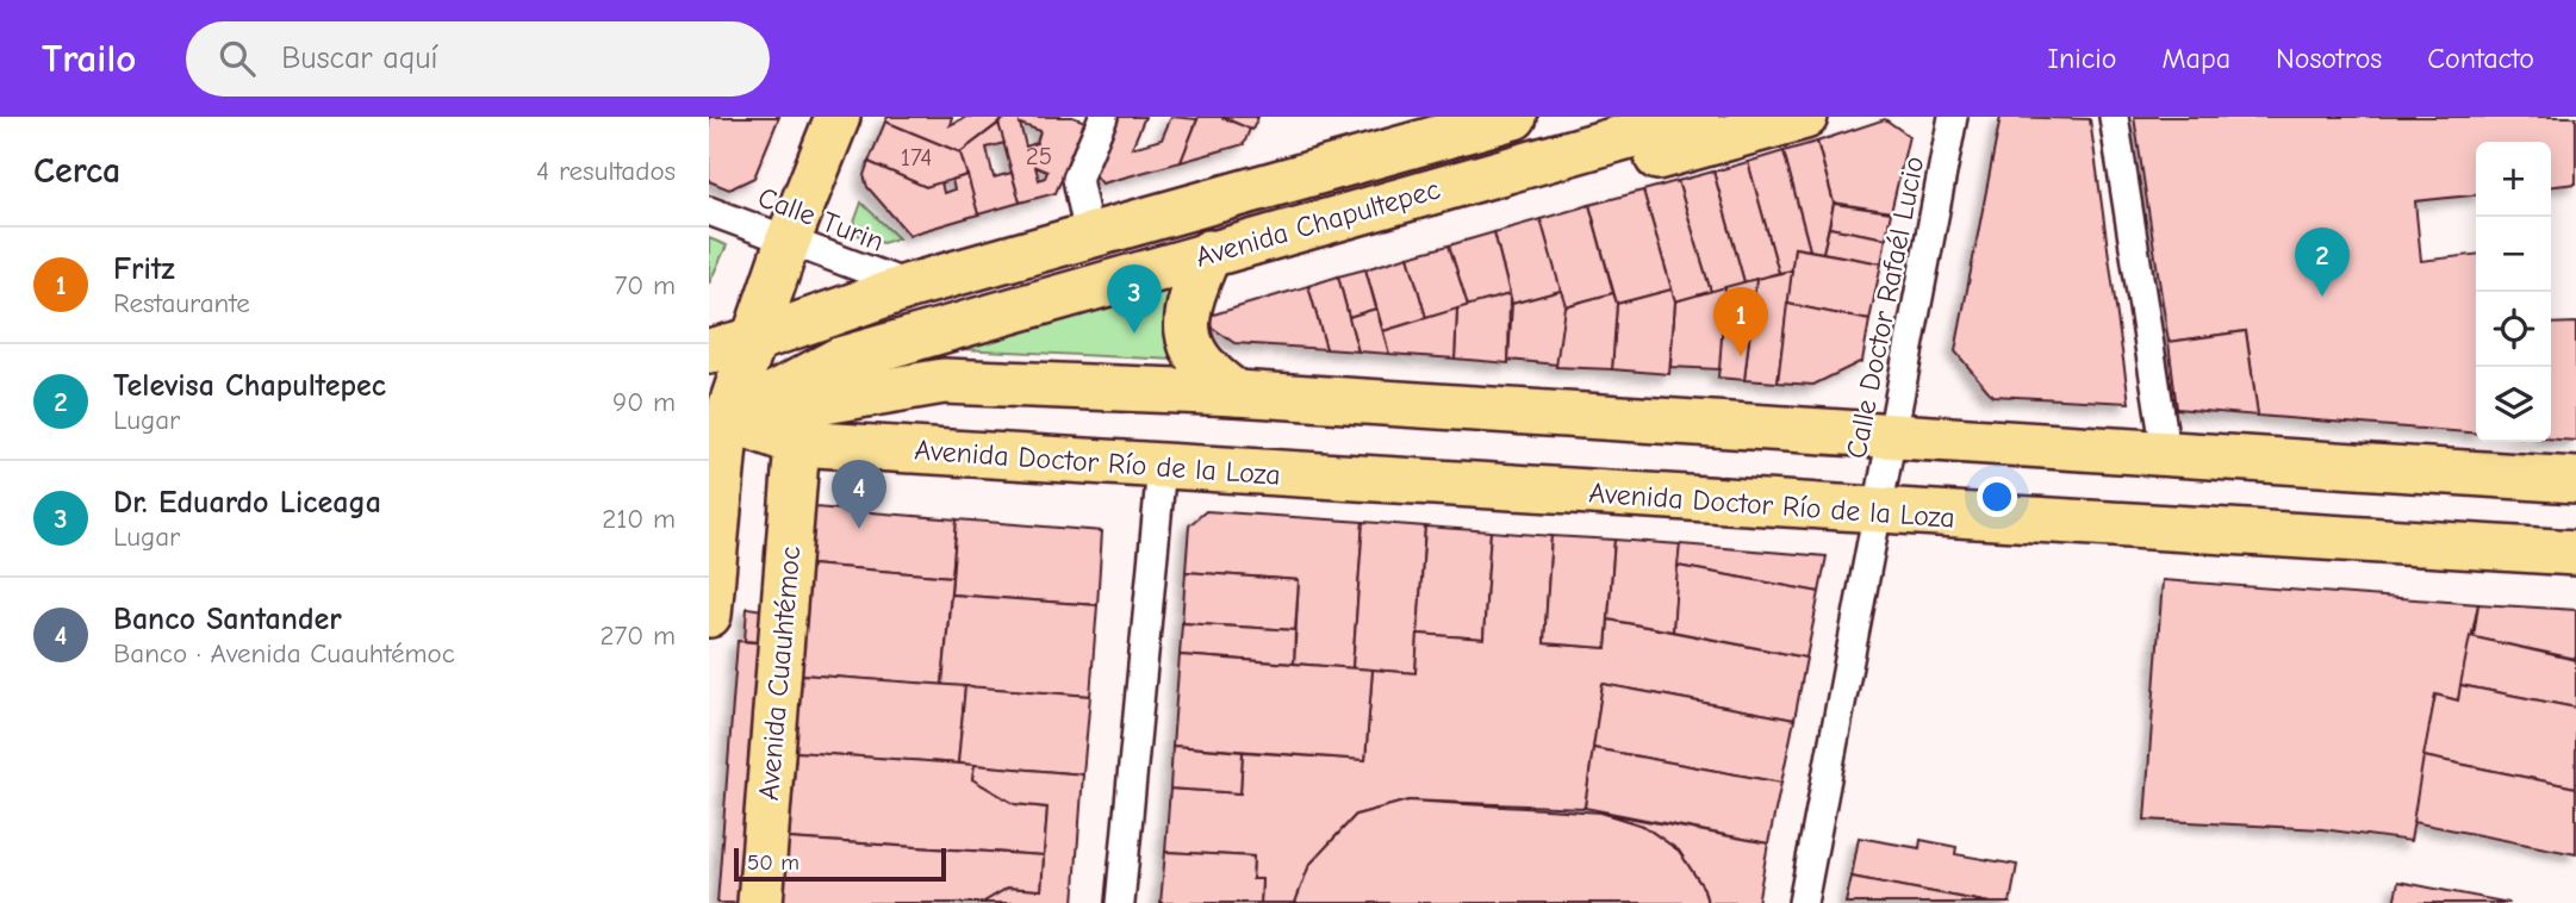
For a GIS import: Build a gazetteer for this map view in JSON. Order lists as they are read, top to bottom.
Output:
{
  "streets": {
    "main road": ["Avenida Chapultepec", "Avenida Doctor Río de la Loza", "Avenida Cuauhtémoc"],
    "street": ["Calle Turin", "Calle Doctor Rafaél Lucio"]
  },
  "crossings": [
    ["Calle Turin", "Avenida Chapultepec"],
    ["Avenida Chapultepec", "Avenida Doctor Río de la Loza"],
    ["Calle Doctor Rafaél Lucio", "Avenida Doctor Río de la Loza"],
    ["Avenida Doctor Río de la Loza", "Avenida Cuauhtémoc"]
  ],
  "house_numbers": ["25", "174"],
  "scale_bar": "50 m",
  "page": {
    "header": "Trailo",
    "search": "Buscar aquí",
    "nav": [
      "Inicio",
      "Mapa",
      "Nosotros",
      "Contacto"
    ],
    "heading": ["Cerca", "4 resultados"],
    "map_buttons": ["+", "−"],
    "list": [
      {
        "mark": "1",
        "name": "Fritz",
        "note": "Restaurante",
        "value": "70 m"
      },
      {
        "mark": "2",
        "name": "Televisa Chapultepec",
        "note": "Lugar",
        "value": "90 m"
      },
      {
        "mark": "3",
        "name": "Dr. Eduardo Liceaga",
        "note": "Lugar",
        "value": "210 m"
      },
      {
        "mark": "4",
        "name": "Banco Santander",
        "note": "Banco · Avenida Cuauhtémoc",
        "value": "270 m"
      }
    ],
    "pins": [
      "2",
      "3",
      "1",
      "4"
    ],
    "scale": "50 m"
  }
}
